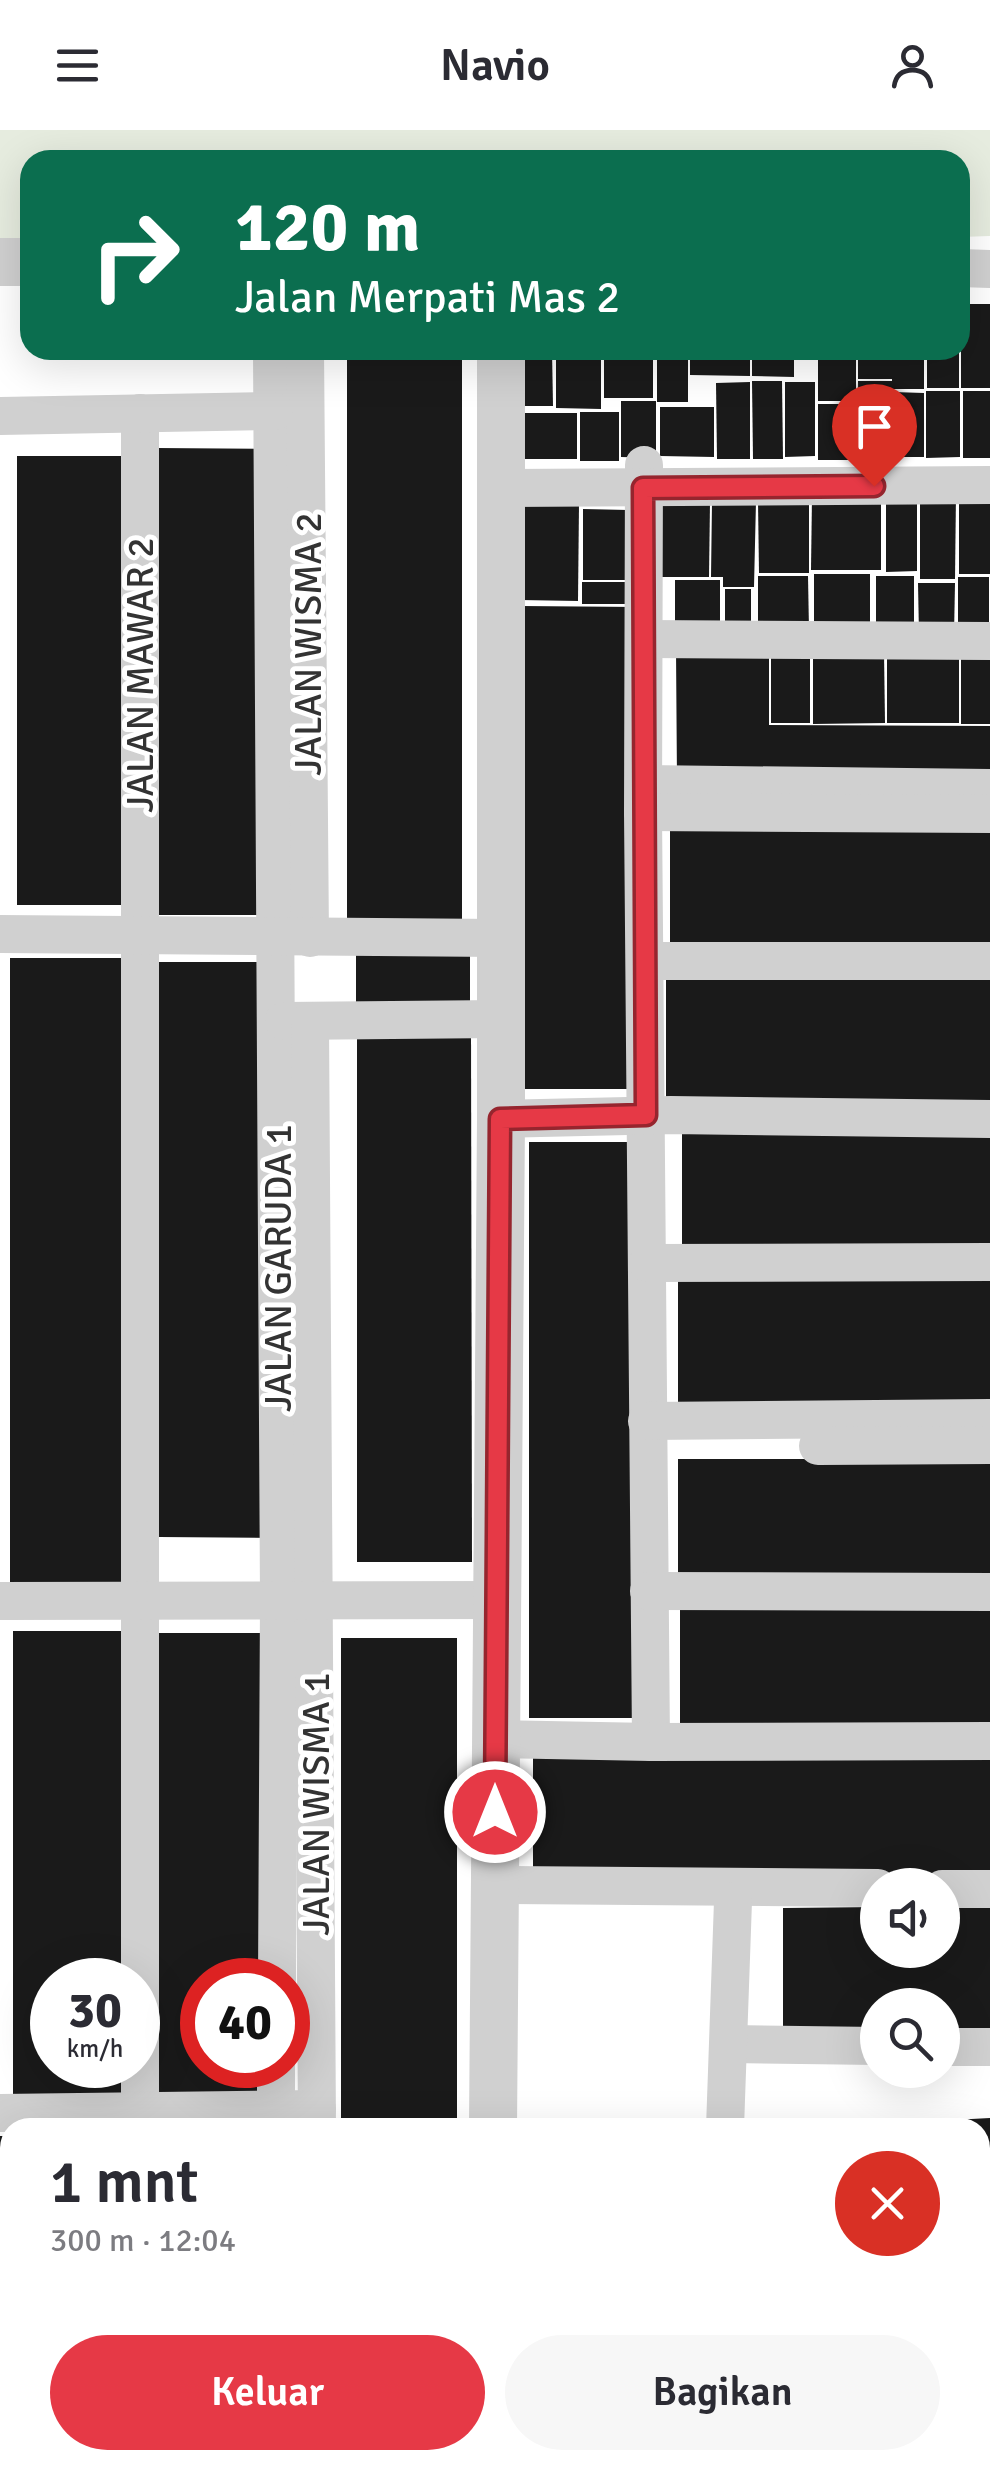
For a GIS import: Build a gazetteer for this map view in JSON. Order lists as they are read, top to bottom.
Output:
{
  "streets": {
    "street": [
      "JALAN WISMA 2",
      "JALAN MAWAR 2",
      "JALAN GARUDA 1",
      "JALAN WISMA 1"
    ]
  },
  "crossings": [
    ["JALAN WISMA 2", "JALAN GARUDA 1"],
    ["JALAN GARUDA 1", "JALAN WISMA 1"]
  ],
  "page": {
    "header": "Navio",
    "turn": ["120 m", "Jalan Merpati Mas 2"],
    "speed": "30 km/h",
    "limit": "40",
    "heading": ["1 mnt", "300 m · 12:04"],
    "buttons": ["Keluar", "Bagikan"]
  }
}
